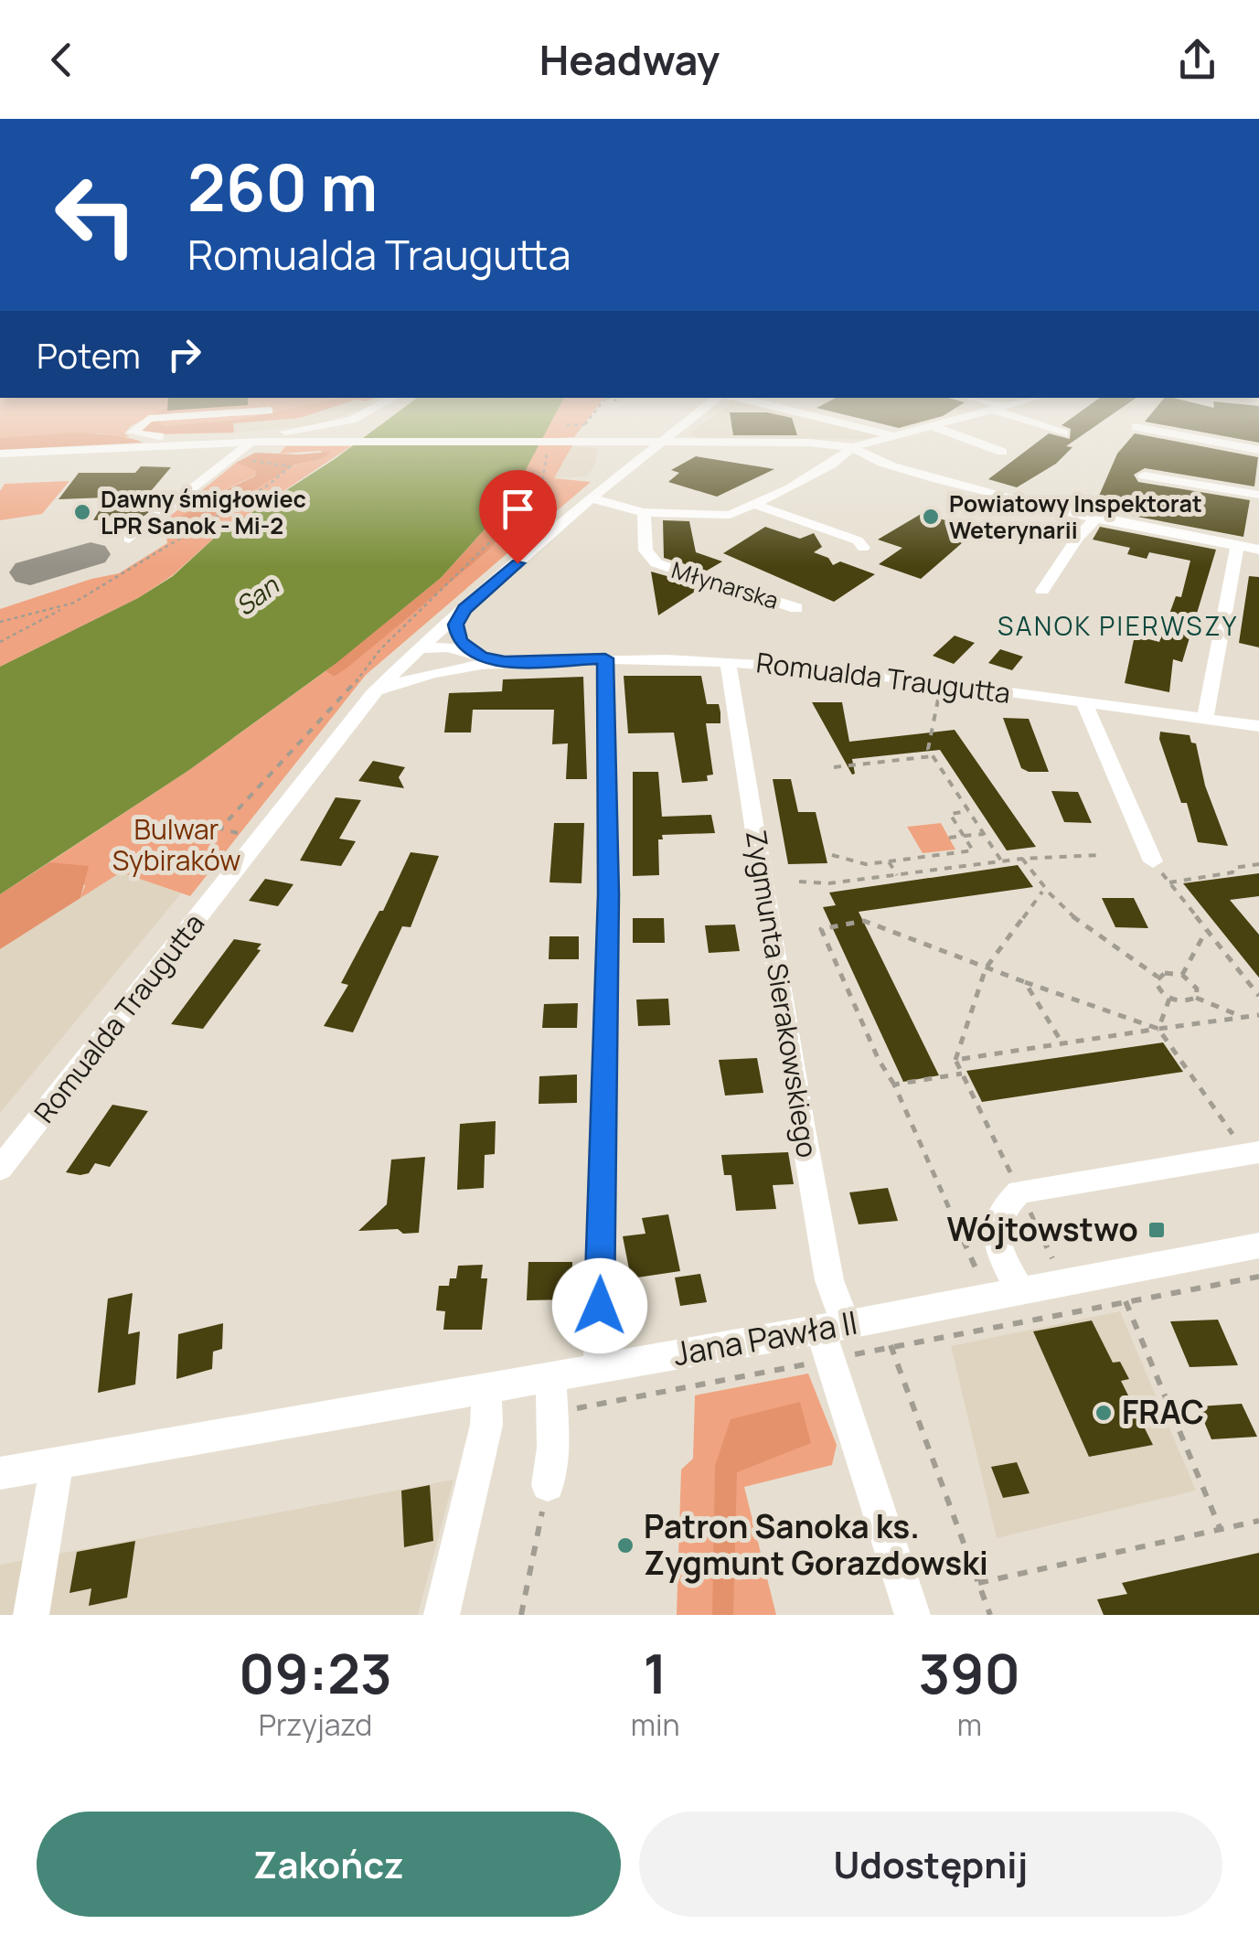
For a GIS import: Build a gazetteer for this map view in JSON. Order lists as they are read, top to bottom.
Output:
{
  "streets": {
    "street": [
      "Młynarska",
      "Romualda Traugutta",
      "Zygmunta Sierakowskiego",
      "Jana Pawła II"
    ]
  },
  "crossings": [
    ["Romualda Traugutta", "Zygmunta Sierakowskiego"],
    ["Zygmunta Sierakowskiego", "Jana Pawła II"]
  ],
  "districts": ["SANOK PIERWSZY"],
  "water": ["San"],
  "parks": ["Bulwar Sybiraków"],
  "places": {
    "other": [
      "Dawny śmigłowiec LPR Sanok - Mi-2",
      "Powiatowy Inspektorat Weterynarii",
      "FRAC",
      "Patron Sanoka ks. Zygmunt Gorazdowski"
    ],
    "transit": ["Wójtowstwo"]
  },
  "page": {
    "header": "Headway",
    "turn": ["260 m", "Romualda Traugutta"],
    "then": "Potem",
    "eta": [
      "09:23",
      "Przyjazd",
      "1",
      "min",
      "390",
      "m"
    ],
    "buttons": ["Zakończ", "Udostępnij"]
  }
}
